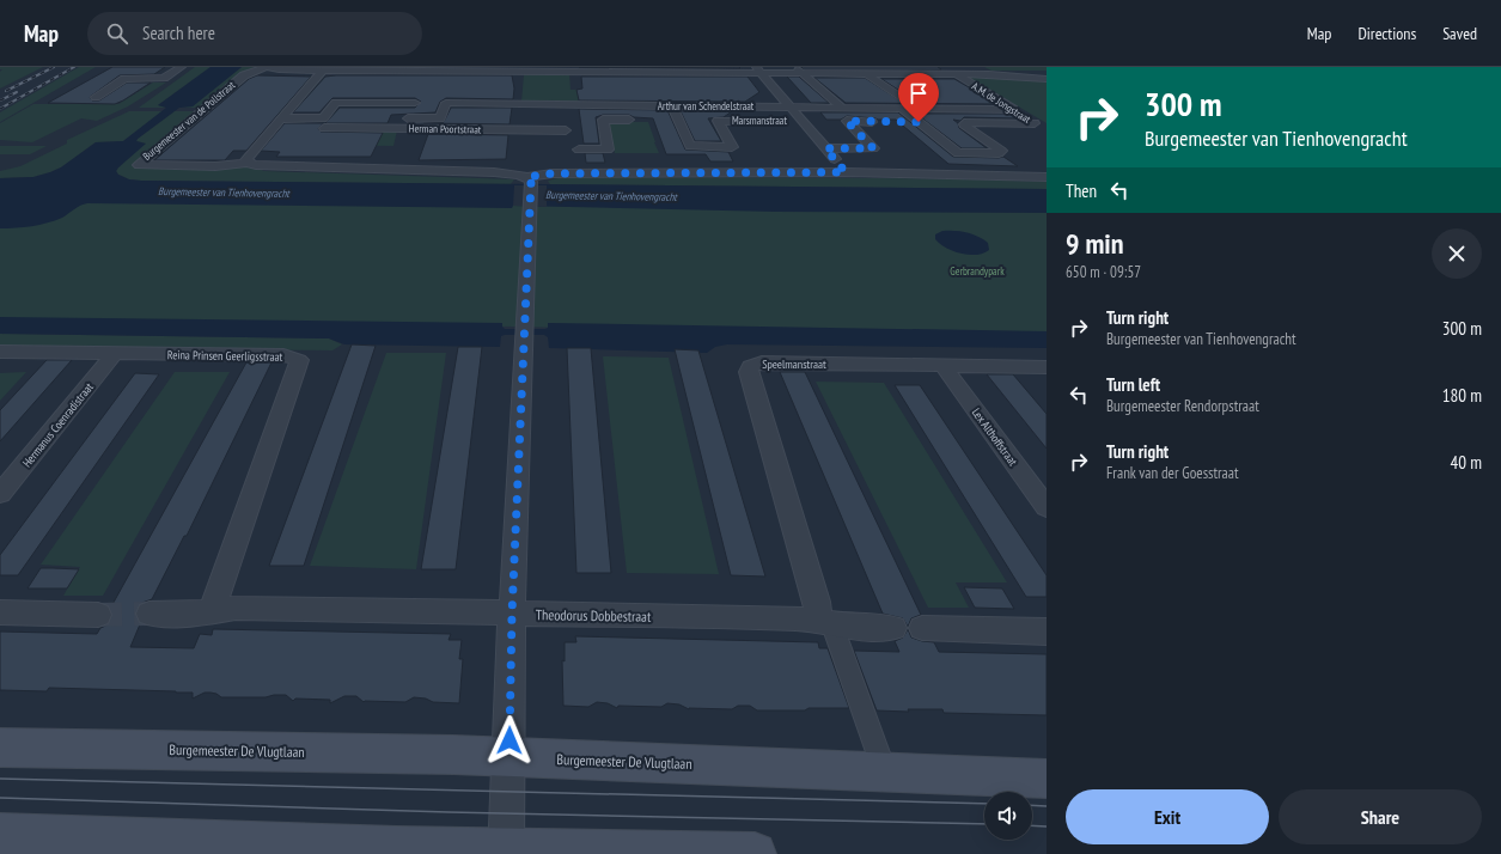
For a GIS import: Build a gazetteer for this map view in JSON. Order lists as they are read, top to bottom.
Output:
{
  "streets": {
    "main road": ["Burgemeester De Vlugtlaan"],
    "street": [
      "A.M. de Jongstraat",
      "Arthur van Schendelstraat",
      "Burgemeester van de Pollstraat",
      "Marsmanstraat",
      "Herman Poortstraat",
      "Reina Prinsen Geerligsstraat",
      "Speelmanstraat",
      "Hermanus Coenradistraat",
      "Lex Althoffstraat",
      "Theodorus Dobbestraat"
    ]
  },
  "crossings": [
    ["A.M. de Jongstraat", "Arthur van Schendelstraat"],
    ["Arthur van Schendelstraat", "Marsmanstraat"],
    ["Reina Prinsen Geerligsstraat", "Hermanus Coenradistraat"],
    ["Reina Prinsen Geerligsstraat", "Theodorus Dobbestraat"],
    ["Speelmanstraat", "Lex Althoffstraat"],
    ["Speelmanstraat", "Theodorus Dobbestraat"]
  ],
  "water": ["Burgemeester van Tienhovengracht"],
  "parks": ["Gerbrandypark"],
  "page": {
    "header": "Map",
    "search": "Search here",
    "nav": ["Map", "Directions", "Saved"],
    "turn": ["300 m", "Burgemeester van Tienhovengracht"],
    "then": "Then",
    "heading": ["9 min", "650 m · 09:57"],
    "list": [
      {
        "name": "Turn right",
        "note": "Burgemeester van Tienhovengracht",
        "value": "300 m"
      },
      {
        "name": "Turn left",
        "note": "Burgemeester Rendorpstraat",
        "value": "180 m"
      },
      {
        "name": "Turn right",
        "note": "Frank van der Goesstraat",
        "value": "40 m"
      }
    ],
    "buttons": ["Exit", "Share"]
  }
}
